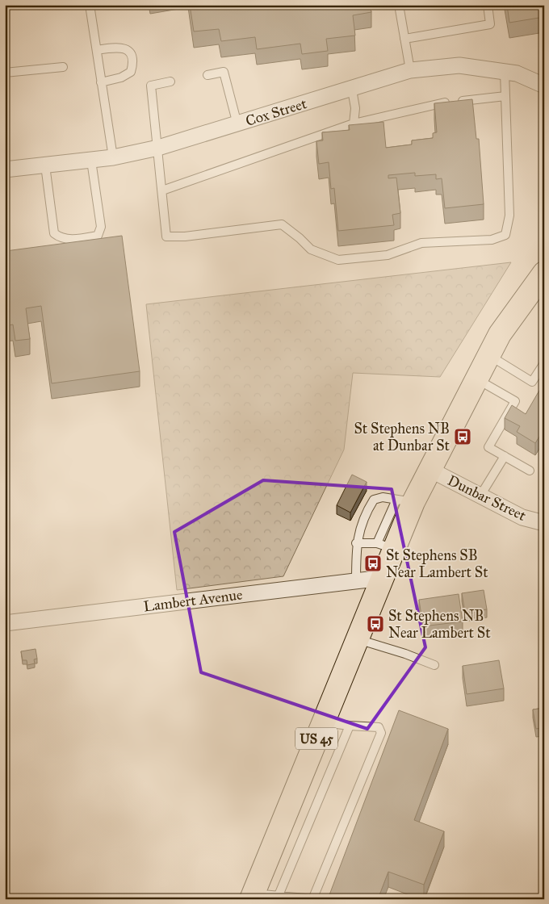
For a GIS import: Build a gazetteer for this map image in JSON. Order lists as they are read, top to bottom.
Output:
{
  "streets": {
    "main road": ["US 45"],
    "street": ["Cox Street", "Dunbar Street", "Lambert Avenue"]
  },
  "crossings": [
    ["Dunbar Street", "US 45"],
    ["Lambert Avenue", "US 45"]
  ],
  "places": {
    "bus stop": ["St Stephens NB at Dunbar St", "St Stephens SB Near Lambert St", "St Stephens NB Near Lambert St"]
  }
}
